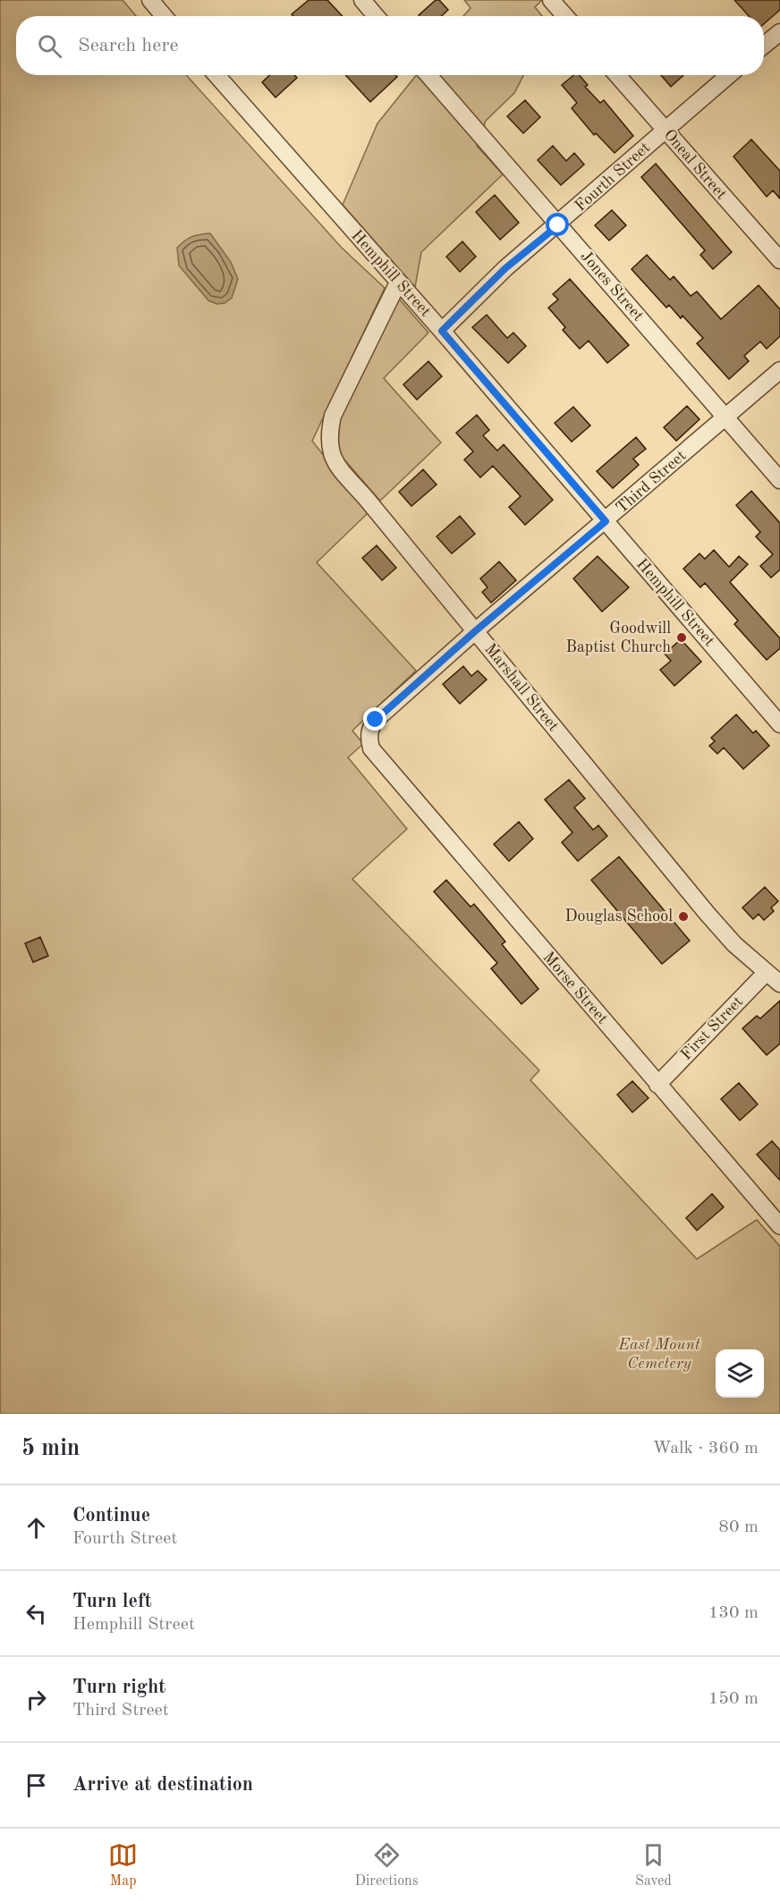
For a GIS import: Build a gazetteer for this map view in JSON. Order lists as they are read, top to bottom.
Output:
{
  "streets": {
    "street": [
      "Oneal Street",
      "Fourth Street",
      "Hemphill Street",
      "Jones Street",
      "Third Street",
      "Marshall Street",
      "Morse Street",
      "First Street"
    ]
  },
  "crossings": [
    ["Oneal Street", "Fourth Street"],
    ["Fourth Street", "Hemphill Street"],
    ["Fourth Street", "Jones Street"],
    ["Hemphill Street", "Third Street"],
    ["Hemphill Street", "Marshall Street"],
    ["Jones Street", "Third Street"],
    ["Third Street", "Marshall Street"],
    ["Third Street", "Morse Street"],
    ["Marshall Street", "First Street"],
    ["Morse Street", "First Street"]
  ],
  "parks": ["East Mount Cemetery"],
  "places": ["Goodwill Baptist Church", "Douglas School"],
  "page": {
    "search": "Search here",
    "heading": ["5 min", "Walk · 360 m"],
    "list": [
      ["Continue", "Fourth Street", "80 m"],
      ["Turn left", "Hemphill Street", "130 m"],
      ["Turn right", "Third Street", "150 m"],
      "Arrive at destination"
    ],
    "nav": ["Map", "Directions", "Saved"]
  }
}
